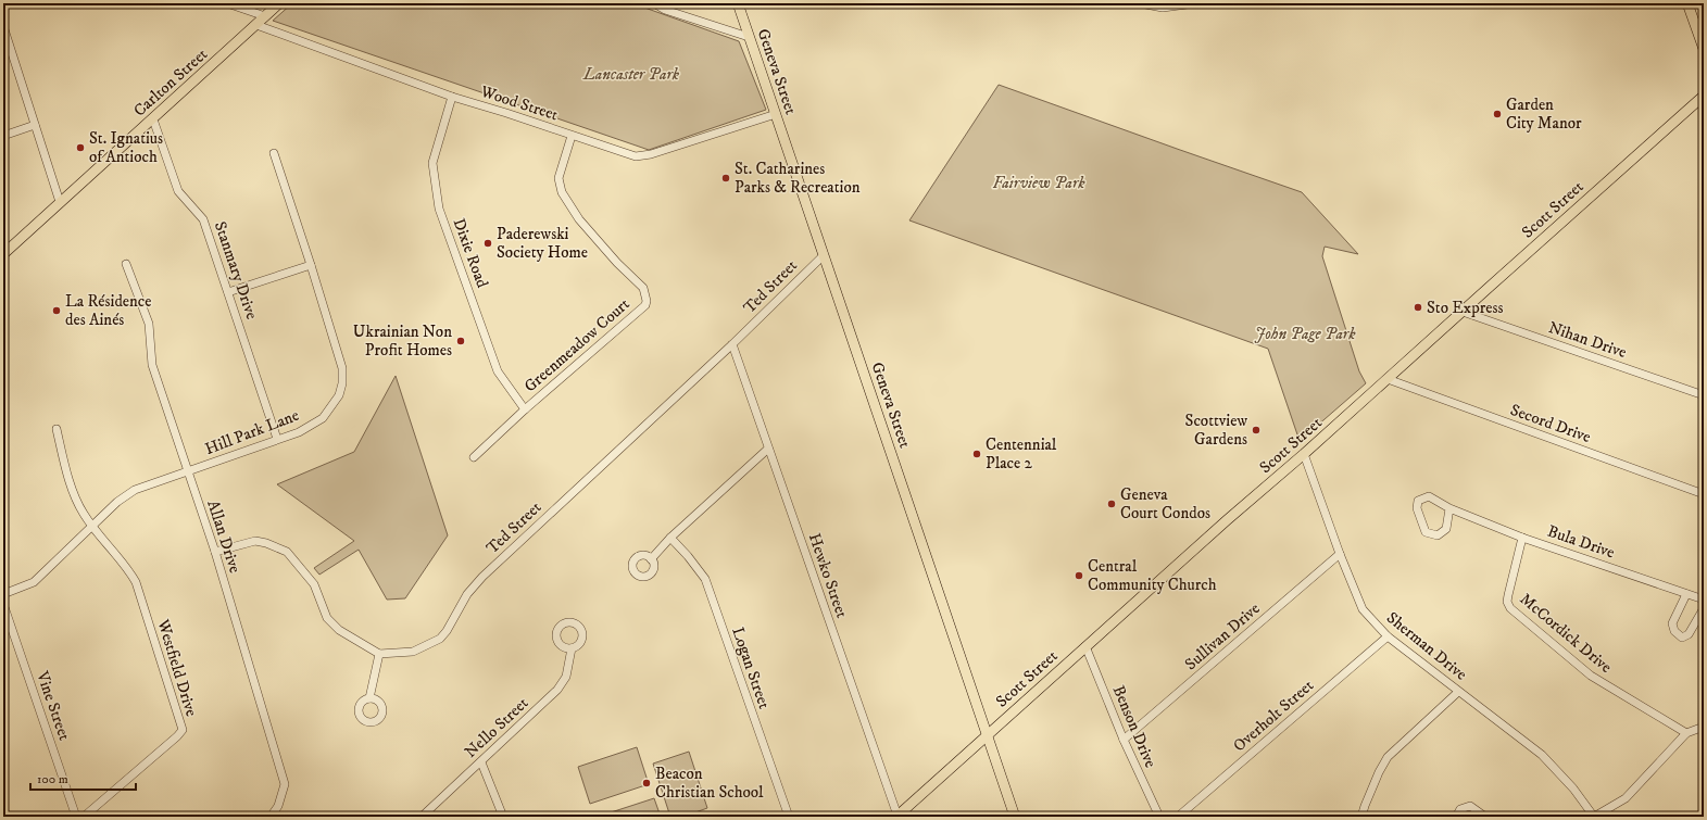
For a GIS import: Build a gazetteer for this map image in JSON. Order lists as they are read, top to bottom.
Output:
{
  "streets": {
    "main road": ["Geneva Street", "Carlton Street", "Scott Street"],
    "street": [
      "Wood Street",
      "Dixie Road",
      "Stanmary Drive",
      "Ted Street",
      "Nihan Drive",
      "Greenmeadow Court",
      "Secord Drive",
      "Hill Park Lane",
      "Allan Drive",
      "Bula Drive",
      "Hewko Street",
      "McCordick Drive",
      "Sullivan Drive",
      "Sherman Drive",
      "Westfield Drive",
      "Logan Street",
      "Vine Street",
      "Overholt Street",
      "Benson Drive",
      "Nello Street"
    ]
  },
  "crossings": [
    ["Geneva Street", "Wood Street"],
    ["Geneva Street", "Scott Street"],
    ["Geneva Street", "Ted Street"],
    ["Carlton Street", "Wood Street"],
    ["Carlton Street", "Stanmary Drive"],
    ["Wood Street", "Dixie Road"],
    ["Wood Street", "Greenmeadow Court"],
    ["Scott Street", "Nihan Drive"],
    ["Scott Street", "Secord Drive"],
    ["Scott Street", "Hewko Street"],
    ["Scott Street", "Sherman Drive"],
    ["Scott Street", "Benson Drive"],
    ["Dixie Road", "Greenmeadow Court"],
    ["Stanmary Drive", "Hill Park Lane"],
    ["Ted Street", "Hewko Street"],
    ["Hill Park Lane", "Allan Drive"],
    ["Hill Park Lane", "Westfield Drive"],
    ["Bula Drive", "McCordick Drive"],
    ["Sullivan Drive", "Sherman Drive"],
    ["Sullivan Drive", "Benson Drive"],
    ["Sherman Drive", "Overholt Street"]
  ],
  "parks": ["Lancaster Park", "Fairview Park", "John Page Park"],
  "places": [
    "Garden City Manor",
    "St. Ignatius of Antioch",
    "St. Catharines Parks & Recreation",
    "Paderewski Society Home",
    "Sto Express",
    "La Résidence des Ainés",
    "Ukrainian Non Profit Homes",
    "Scottview Gardens",
    "Centennial Place 2",
    "Geneva Court Condos",
    "Central Community Church",
    "Beacon Christian School"
  ],
  "scale_bar": "100 m"
}
